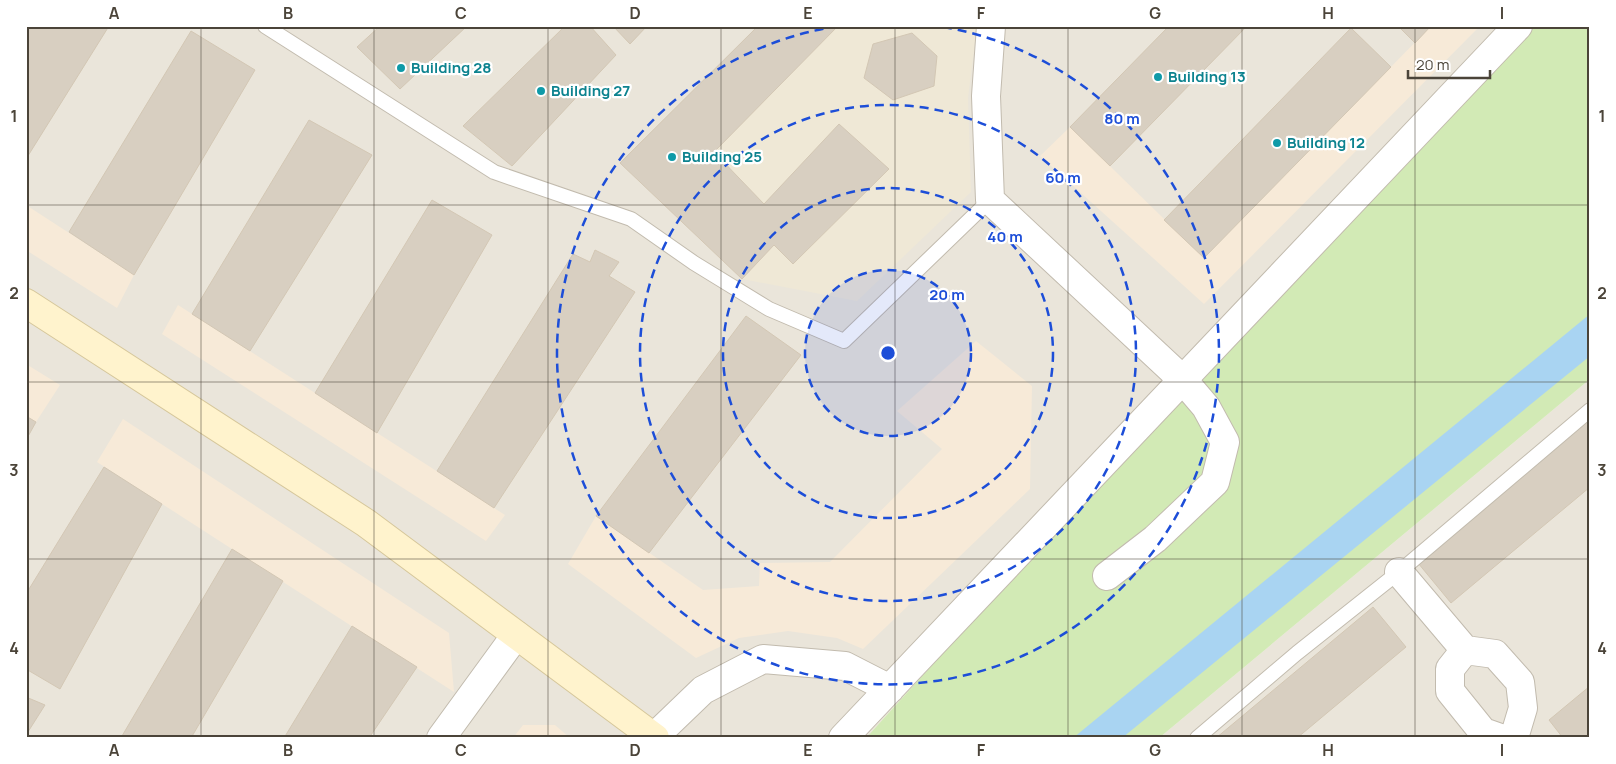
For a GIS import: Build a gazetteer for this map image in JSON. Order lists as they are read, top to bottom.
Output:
{
  "places": [
    "Building 28",
    "Building 13",
    "Building 27",
    "Building 12",
    "Building 25"
  ],
  "scale_bar": "20 m",
  "grid": {
    "columns": [
      "A",
      "B",
      "C",
      "D",
      "E",
      "F",
      "G",
      "H",
      "I"
    ],
    "rows": [
      "1",
      "2",
      "3",
      "4"
    ]
  },
  "rings": [
    "80 m",
    "60 m",
    "40 m",
    "20 m"
  ]
}
